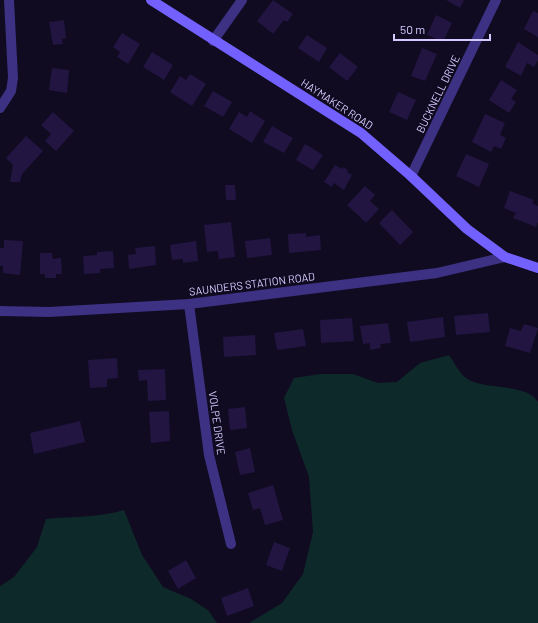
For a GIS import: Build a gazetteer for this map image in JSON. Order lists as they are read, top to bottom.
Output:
{
  "streets": {
    "main road": ["HAYMAKER ROAD"],
    "street": ["BUCKNELL DRIVE", "SAUNDERS STATION ROAD", "VOLPE DRIVE"]
  },
  "crossings": [
    ["BUCKNELL DRIVE", "HAYMAKER ROAD"],
    ["HAYMAKER ROAD", "SAUNDERS STATION ROAD"],
    ["SAUNDERS STATION ROAD", "VOLPE DRIVE"]
  ],
  "scale_bar": "50 m"
}
